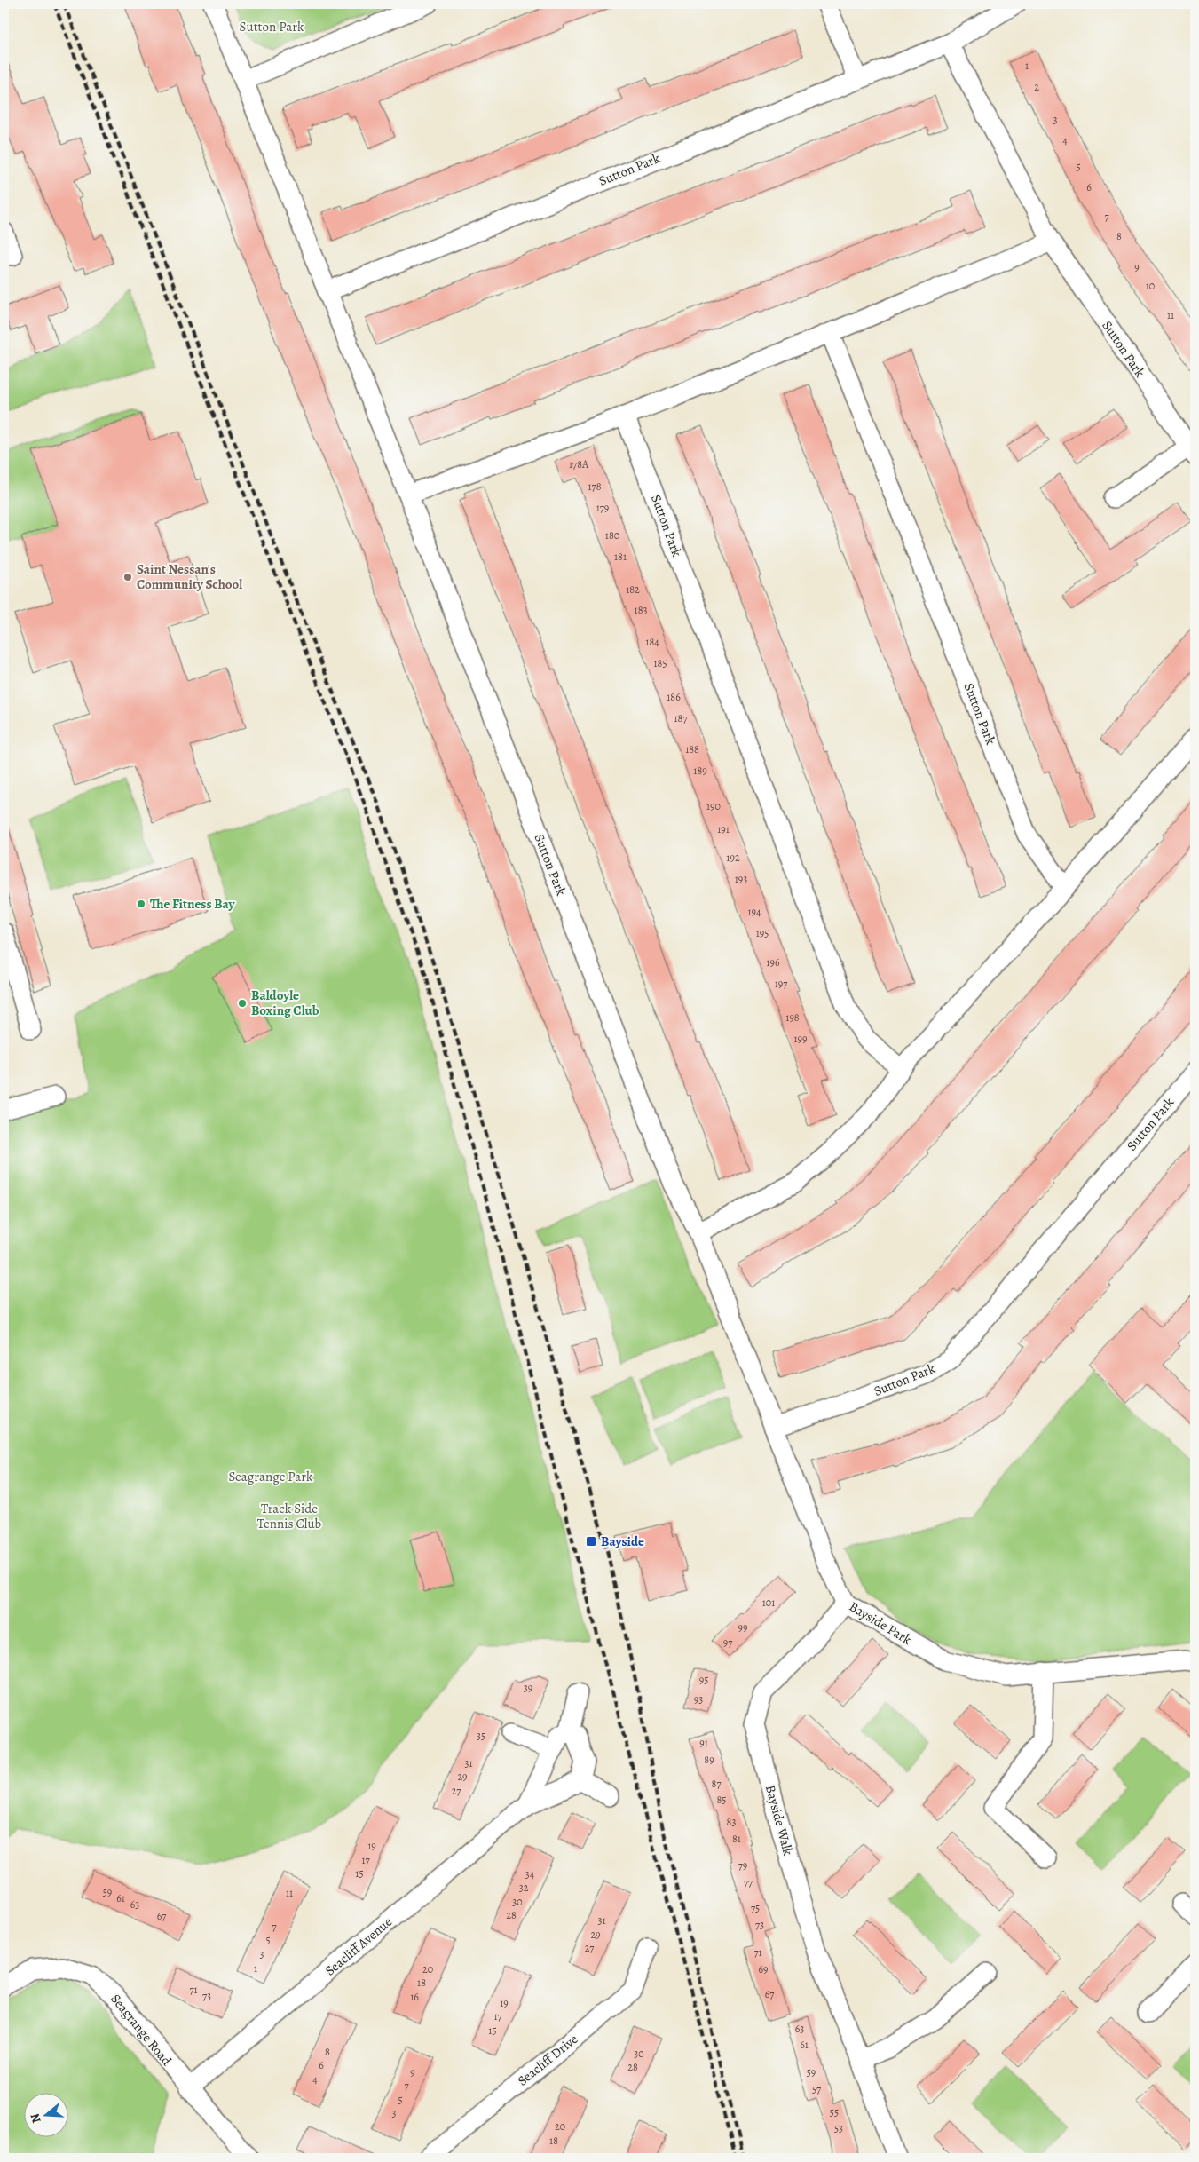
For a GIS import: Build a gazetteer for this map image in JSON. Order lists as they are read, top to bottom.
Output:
{
  "streets": {
    "street": [
      "Sutton Park",
      "Bayside Park",
      "Bayside Walk",
      "Seacliff Avenue",
      "Seagrange Road",
      "Seacliff Drive"
    ]
  },
  "crossings": [
    ["Sutton Park", "Bayside Park"],
    ["Bayside Park", "Bayside Walk"],
    ["Seacliff Avenue", "Seagrange Road"]
  ],
  "parks": ["Sutton Park", "Seagrange Park", "Track Side Tennis Club"],
  "places": {
    "other": ["Saint Nessan's Community School", "The Fitness Bay", "Baldoyle Boxing Club"],
    "transit": ["Bayside"]
  },
  "house_numbers": [
    "1",
    "2",
    "3",
    "4",
    "5",
    "6",
    "7",
    "8",
    "9",
    "10",
    "11",
    "178A",
    "178",
    "179",
    "180",
    "181",
    "182",
    "183",
    "184",
    "185",
    "186",
    "187",
    "188",
    "189",
    "190",
    "191",
    "192",
    "193",
    "194",
    "195",
    "196",
    "197",
    "198",
    "199",
    "101",
    "99",
    "97",
    "95",
    "39",
    "93",
    "35",
    "91",
    "89",
    "31",
    "29",
    "87",
    "27",
    "85",
    "83",
    "81",
    "19",
    "17",
    "79",
    "15",
    "34",
    "77",
    "32",
    "59",
    "11",
    "61",
    "30",
    "63",
    "75",
    "28",
    "67",
    "31",
    "73",
    "7",
    "29",
    "5",
    "27",
    "71",
    "3",
    "1",
    "20",
    "69",
    "18",
    "71",
    "67",
    "73",
    "16",
    "19",
    "17",
    "63",
    "15",
    "61",
    "8",
    "30",
    "6",
    "28",
    "9",
    "59",
    "4",
    "7",
    "57",
    "5",
    "55",
    "3",
    "20",
    "53",
    "18"
  ],
  "north": "left"
}
